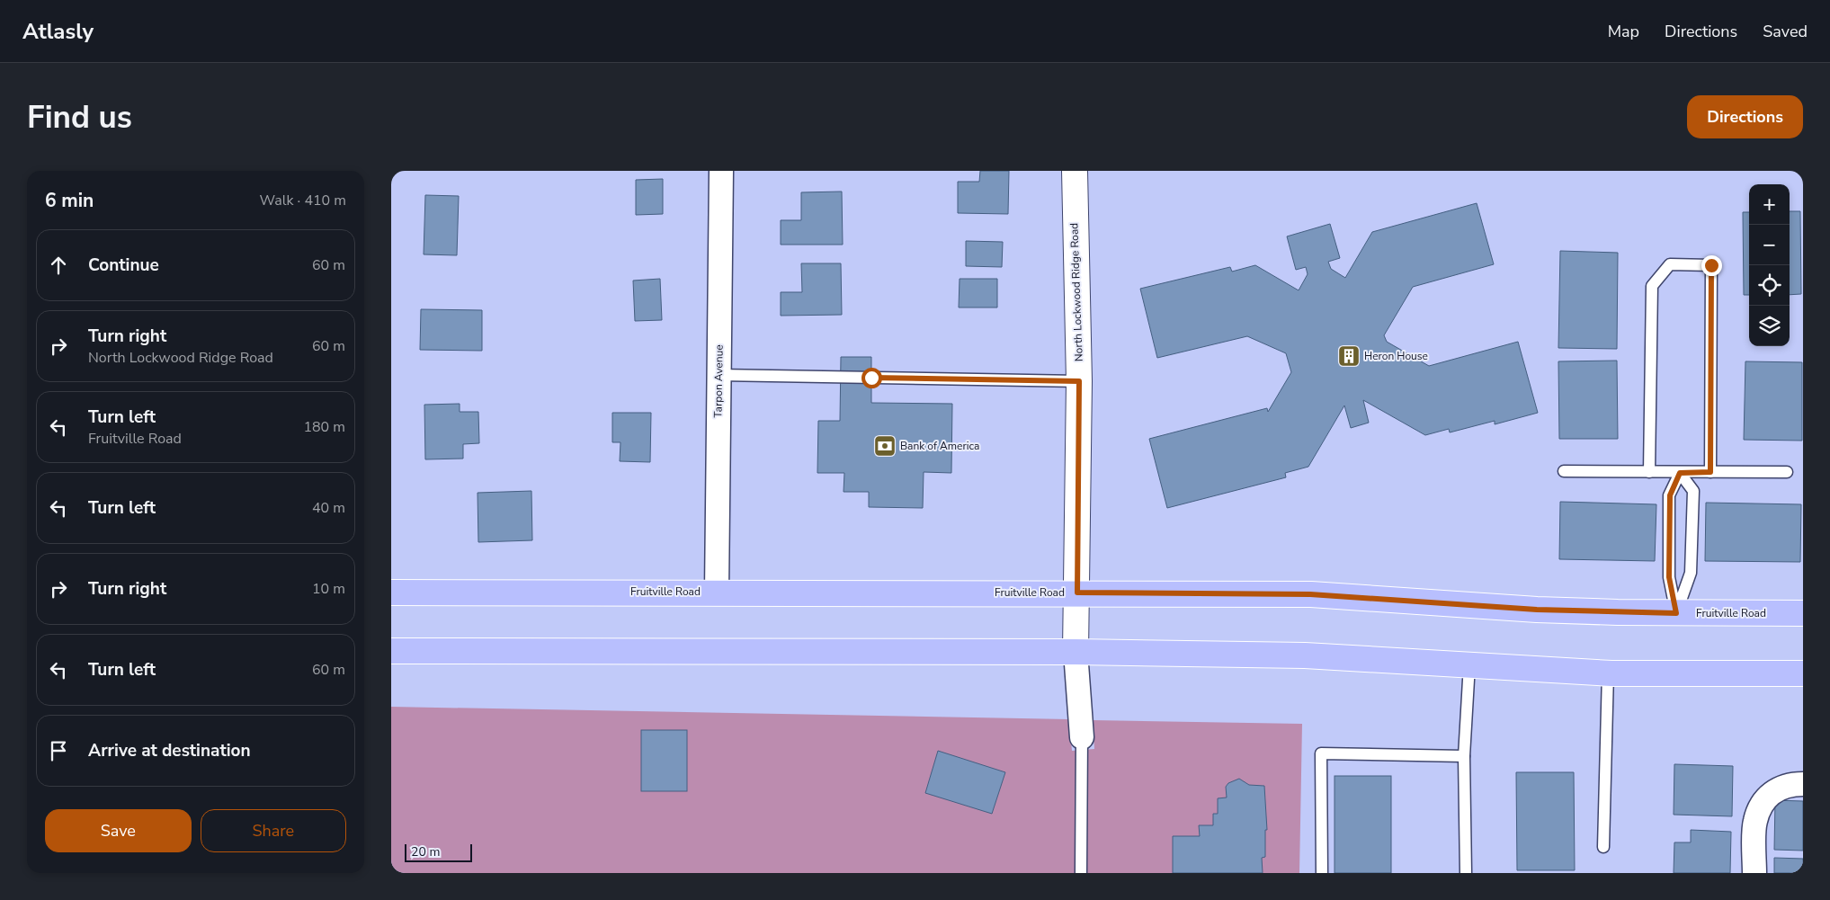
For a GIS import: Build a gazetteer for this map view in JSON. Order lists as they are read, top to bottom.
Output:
{
  "streets": {
    "main road": ["Fruitville Road"],
    "street": ["North Lockwood Ridge Road", "Tarpon Avenue"]
  },
  "crossings": [
    ["North Lockwood Ridge Road", "Fruitville Road"],
    ["Tarpon Avenue", "Fruitville Road"]
  ],
  "places": {
    "building": ["Heron House"],
    "bank": ["Bank of America"]
  },
  "scale_bar": "20 m",
  "page": {
    "header": "Atlasly",
    "nav": ["Map", "Directions", "Saved"],
    "buttons": [
      "Directions",
      ["Save", "Share"]
    ],
    "title": "Find us",
    "heading": ["6 min", "Walk · 410 m"],
    "map_buttons": ["+", "−"],
    "list": [
      ["Continue", "60 m"],
      ["Turn right", "North Lockwood Ridge Road", "60 m"],
      ["Turn left", "Fruitville Road", "180 m"],
      ["Turn left", "40 m"],
      ["Turn right", "10 m"],
      ["Turn left", "60 m"],
      "Arrive at destination"
    ],
    "scale": "20 m"
  }
}
